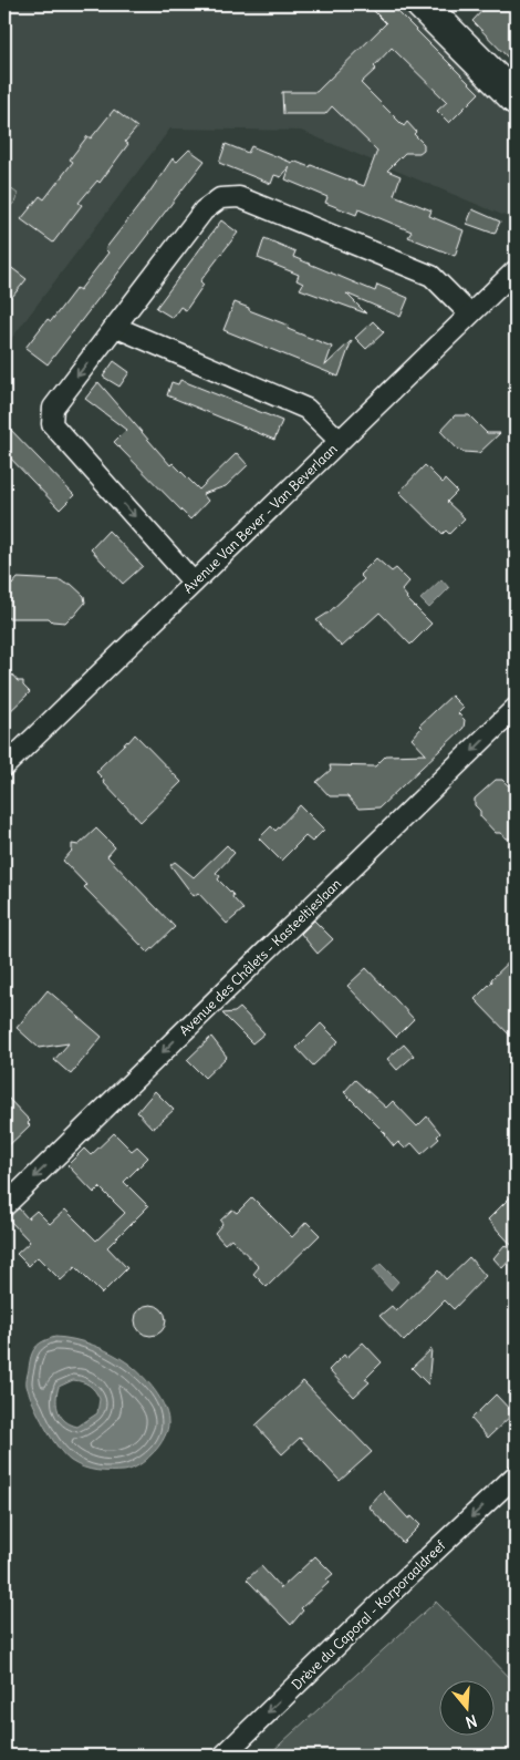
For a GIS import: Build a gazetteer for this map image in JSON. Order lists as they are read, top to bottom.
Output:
{
  "streets": {
    "street": ["Avenue Van Bever - Van Beverlaan", "Avenue des Châlets - Kasteeltjeslaan", "Drève du Caporal - Korporaaldreef"]
  },
  "one_way": ["Avenue des Châlets - Kasteeltjeslaan", "Drève du Caporal - Korporaaldreef"],
  "north": "bottom"
}
